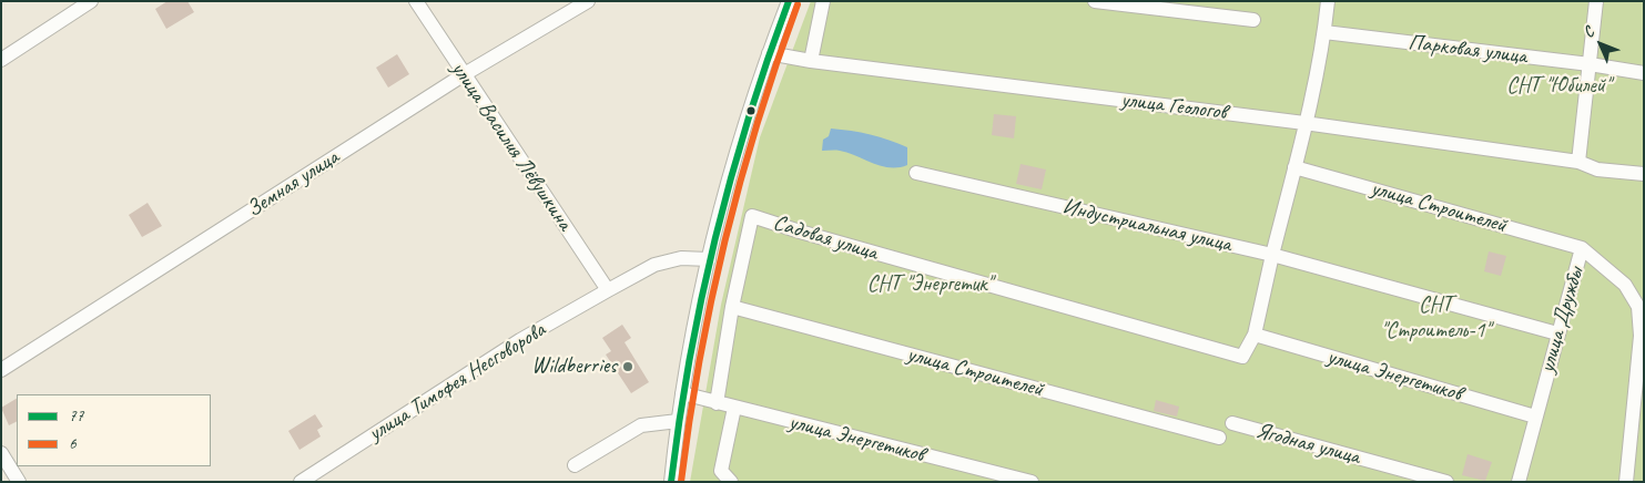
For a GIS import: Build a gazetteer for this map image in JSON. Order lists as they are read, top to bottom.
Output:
{
  "streets": {
    "street": [
      "Парковая улица",
      "улица Геологов",
      "улица Василия Лёвушкина",
      "Земная улица",
      "улица Строителей",
      "Индустриальная улица",
      "Садовая улица",
      "улица Дружбы",
      "улица Энергетиков",
      "улица Тимофея Несговорова",
      "Ягодная улица"
    ]
  },
  "crossings": [
    ["улица Василия Лёвушкина", "Земная улица"],
    ["улица Василия Лёвушкина", "улица Тимофея Несговорова"],
    ["улица Строителей", "Садовая улица"],
    ["улица Строителей", "улица Дружбы"],
    ["Садовая улица", "улица Энергетиков"],
    ["улица Дружбы", "улица Энергетиков"]
  ],
  "parks": ["СНТ \"Юбилей\"", "СНТ \"Энергетик\"", "СНТ \"Строитель-1\""],
  "places": ["Wildberries"],
  "lines": ["transit line 77", "transit line 6"],
  "legend": ["77", "6"],
  "north": "top left"
}
